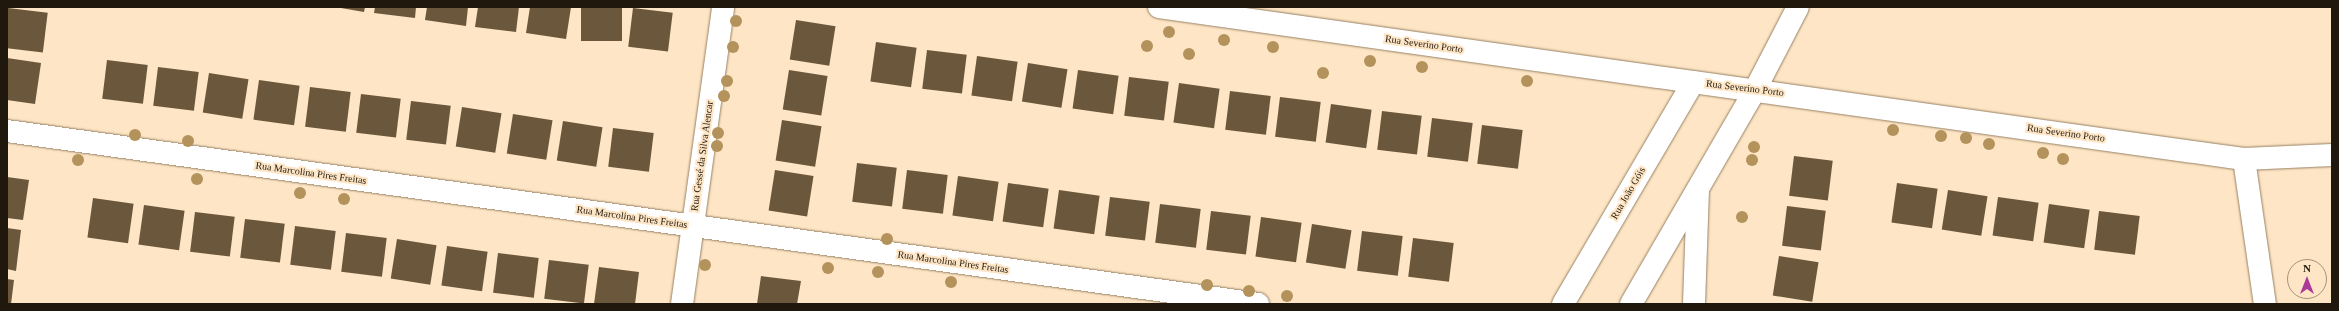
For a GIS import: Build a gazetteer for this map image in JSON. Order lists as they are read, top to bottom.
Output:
{
  "streets": {
    "street": [
      "Rua Severino Porto",
      "Rua Gessé da Silva Alencar",
      "Rua Marcolina Pires Freitas",
      "Rua João Góis"
    ]
  },
  "crossings": [
    ["Rua Severino Porto", "Rua João Góis"],
    ["Rua Gessé da Silva Alencar", "Rua Marcolina Pires Freitas"]
  ],
  "north": "top"
}
